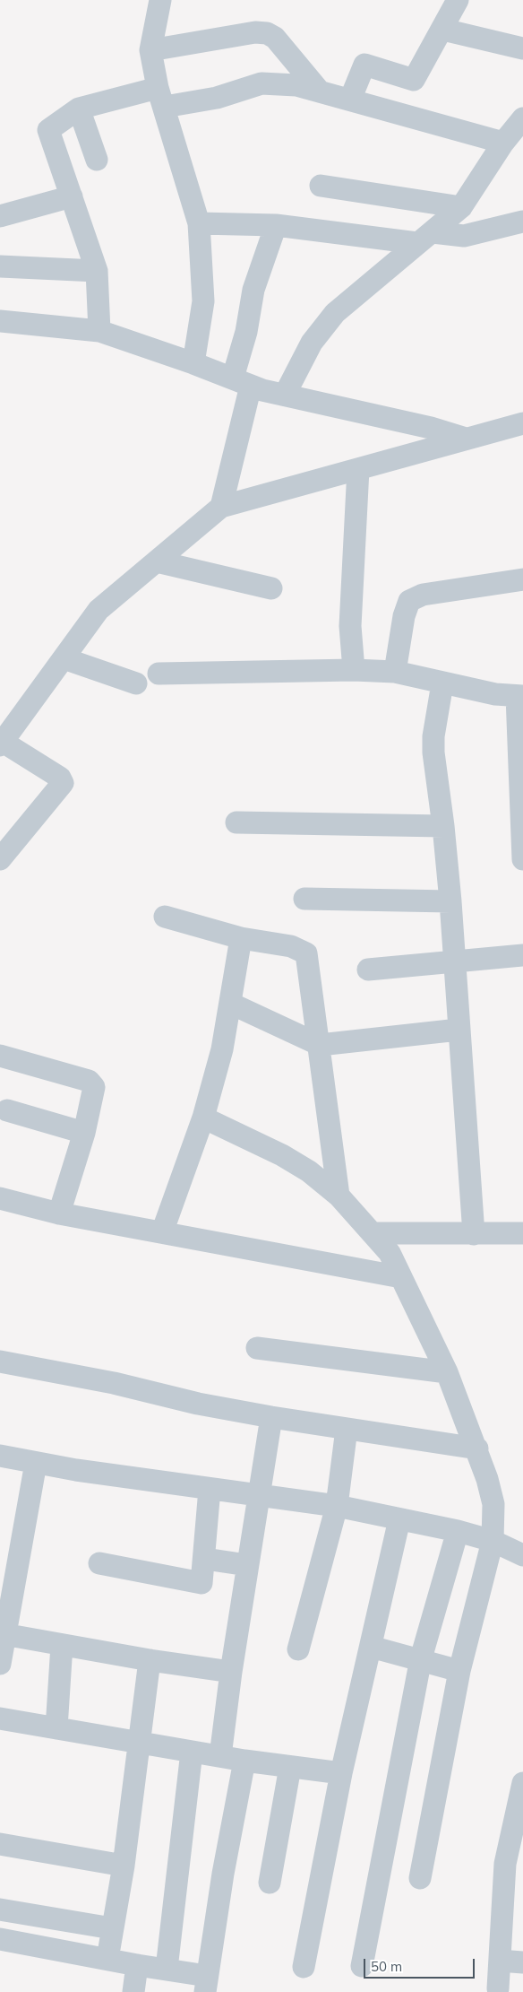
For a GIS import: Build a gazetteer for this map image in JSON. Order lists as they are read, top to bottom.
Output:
{
  "scale_bar": "50 m"
}
